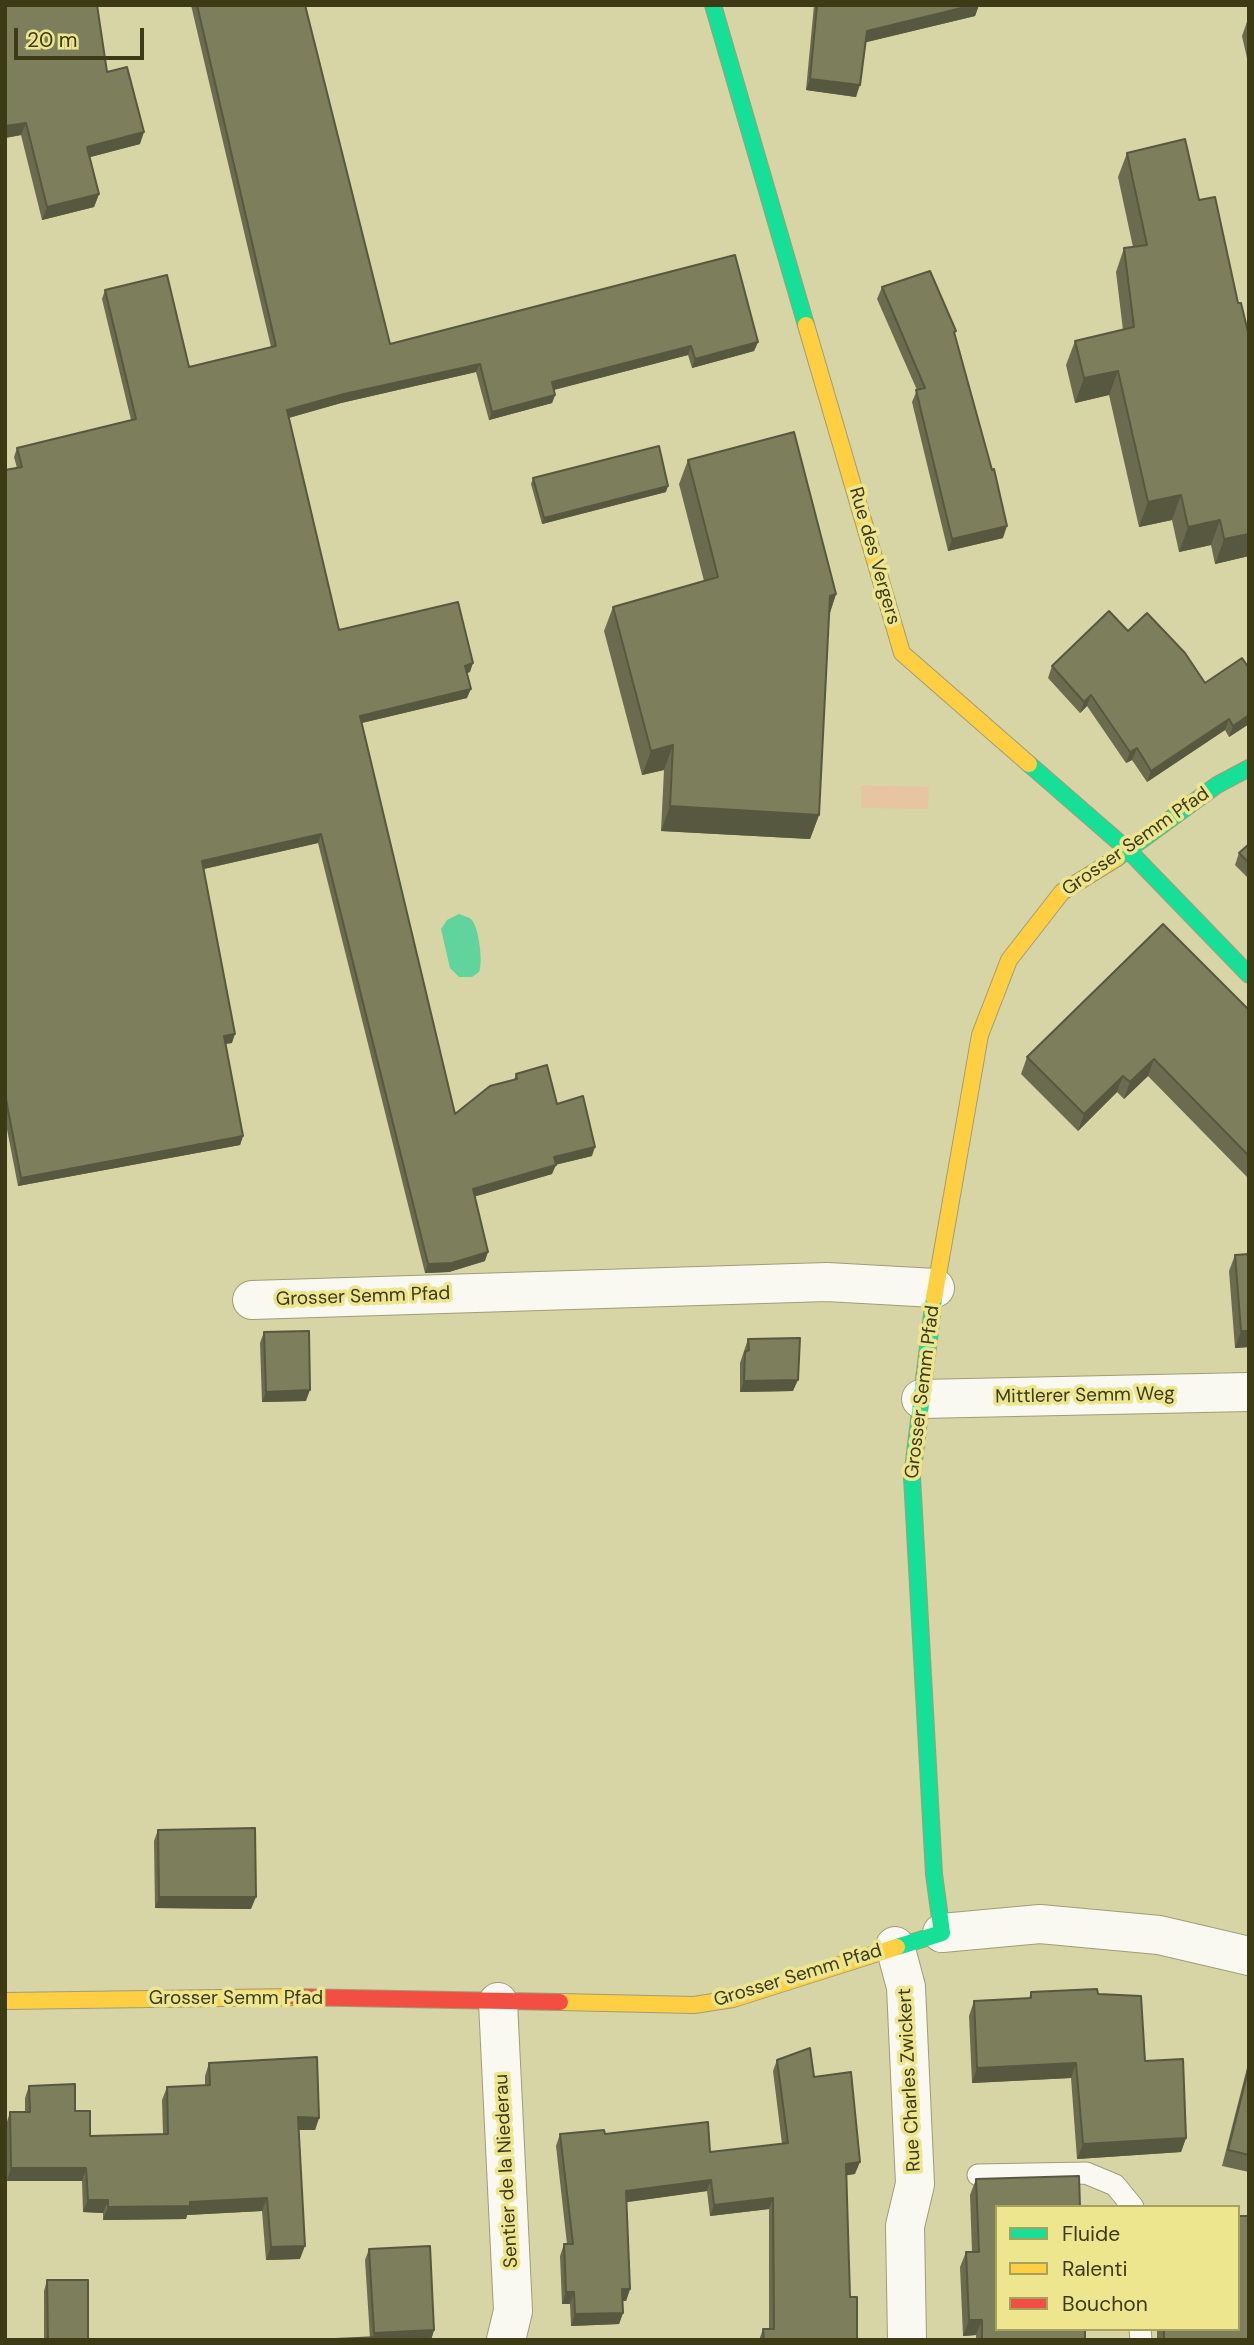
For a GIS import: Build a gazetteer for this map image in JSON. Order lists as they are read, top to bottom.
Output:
{
  "streets": {
    "street": [
      "Rue des Vergers",
      "Grosser Semm Pfad",
      "Mittlerer Semm Weg",
      "Rue Charles Zwickert",
      "Sentier de la Niederau"
    ]
  },
  "crossings": [
    ["Rue des Vergers", "Grosser Semm Pfad"],
    ["Grosser Semm Pfad", "Mittlerer Semm Weg"],
    ["Grosser Semm Pfad", "Rue Charles Zwickert"],
    ["Grosser Semm Pfad", "Sentier de la Niederau"]
  ],
  "legend": ["Fluide", "Ralenti", "Bouchon"],
  "scale_bar": "20 m"
}
